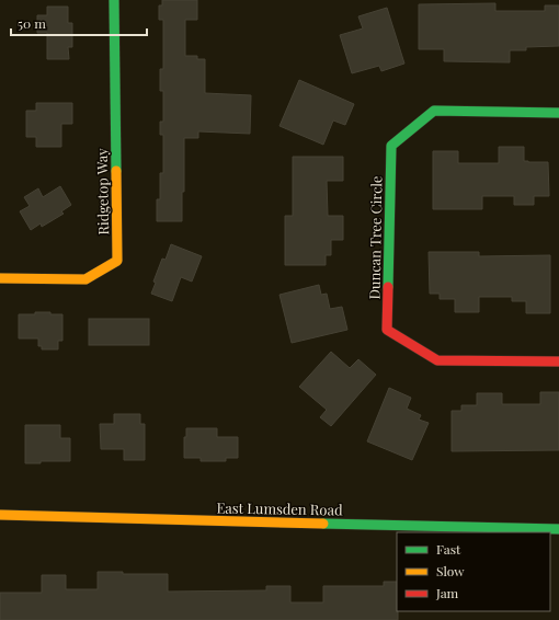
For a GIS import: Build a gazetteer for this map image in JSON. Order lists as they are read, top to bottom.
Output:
{
  "streets": {
    "street": ["Ridgetop Way", "Duncan Tree Circle", "East Lumsden Road"]
  },
  "legend": ["Fast", "Slow", "Jam"],
  "scale_bar": "50 m"
}
